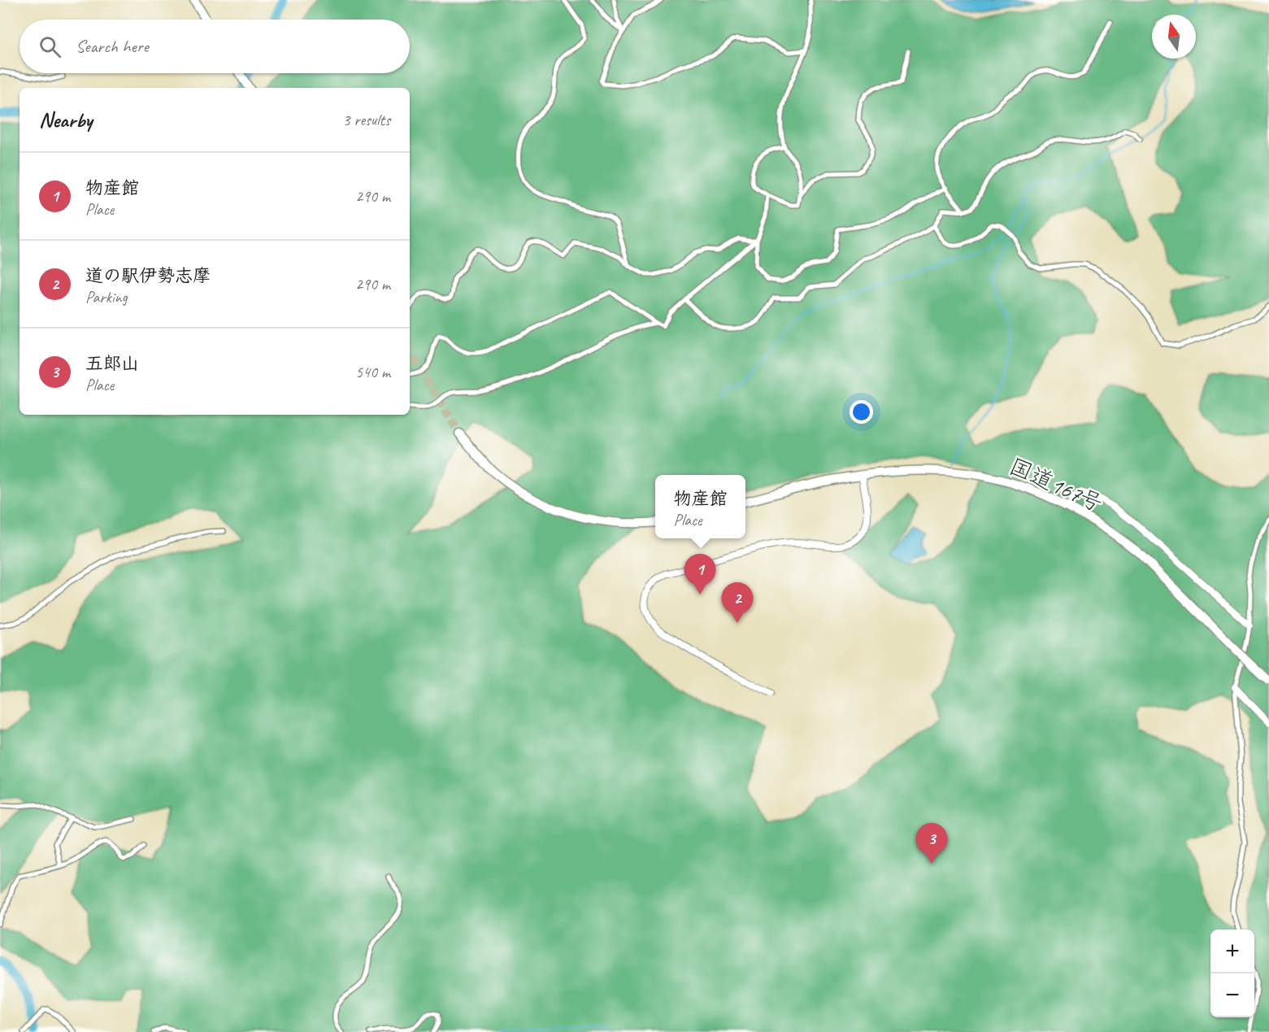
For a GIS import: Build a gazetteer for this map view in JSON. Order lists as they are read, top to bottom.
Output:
{
  "streets": {
    "highway": ["国道167号"]
  },
  "north": "top",
  "page": {
    "search": "Search here",
    "heading": ["Nearby", "3 results"],
    "list": [
      {
        "mark": "1",
        "name": "物産館",
        "note": "Place",
        "value": "290 m"
      },
      {
        "mark": "2",
        "name": "道の駅伊勢志摩",
        "note": "Parking",
        "value": "290 m"
      },
      {
        "mark": "3",
        "name": "五郎山",
        "note": "Place",
        "value": "540 m"
      }
    ],
    "popup": ["物産館", "Place"],
    "pins": ["1", "2", "3"],
    "map_buttons": ["+", "−"]
  }
}
